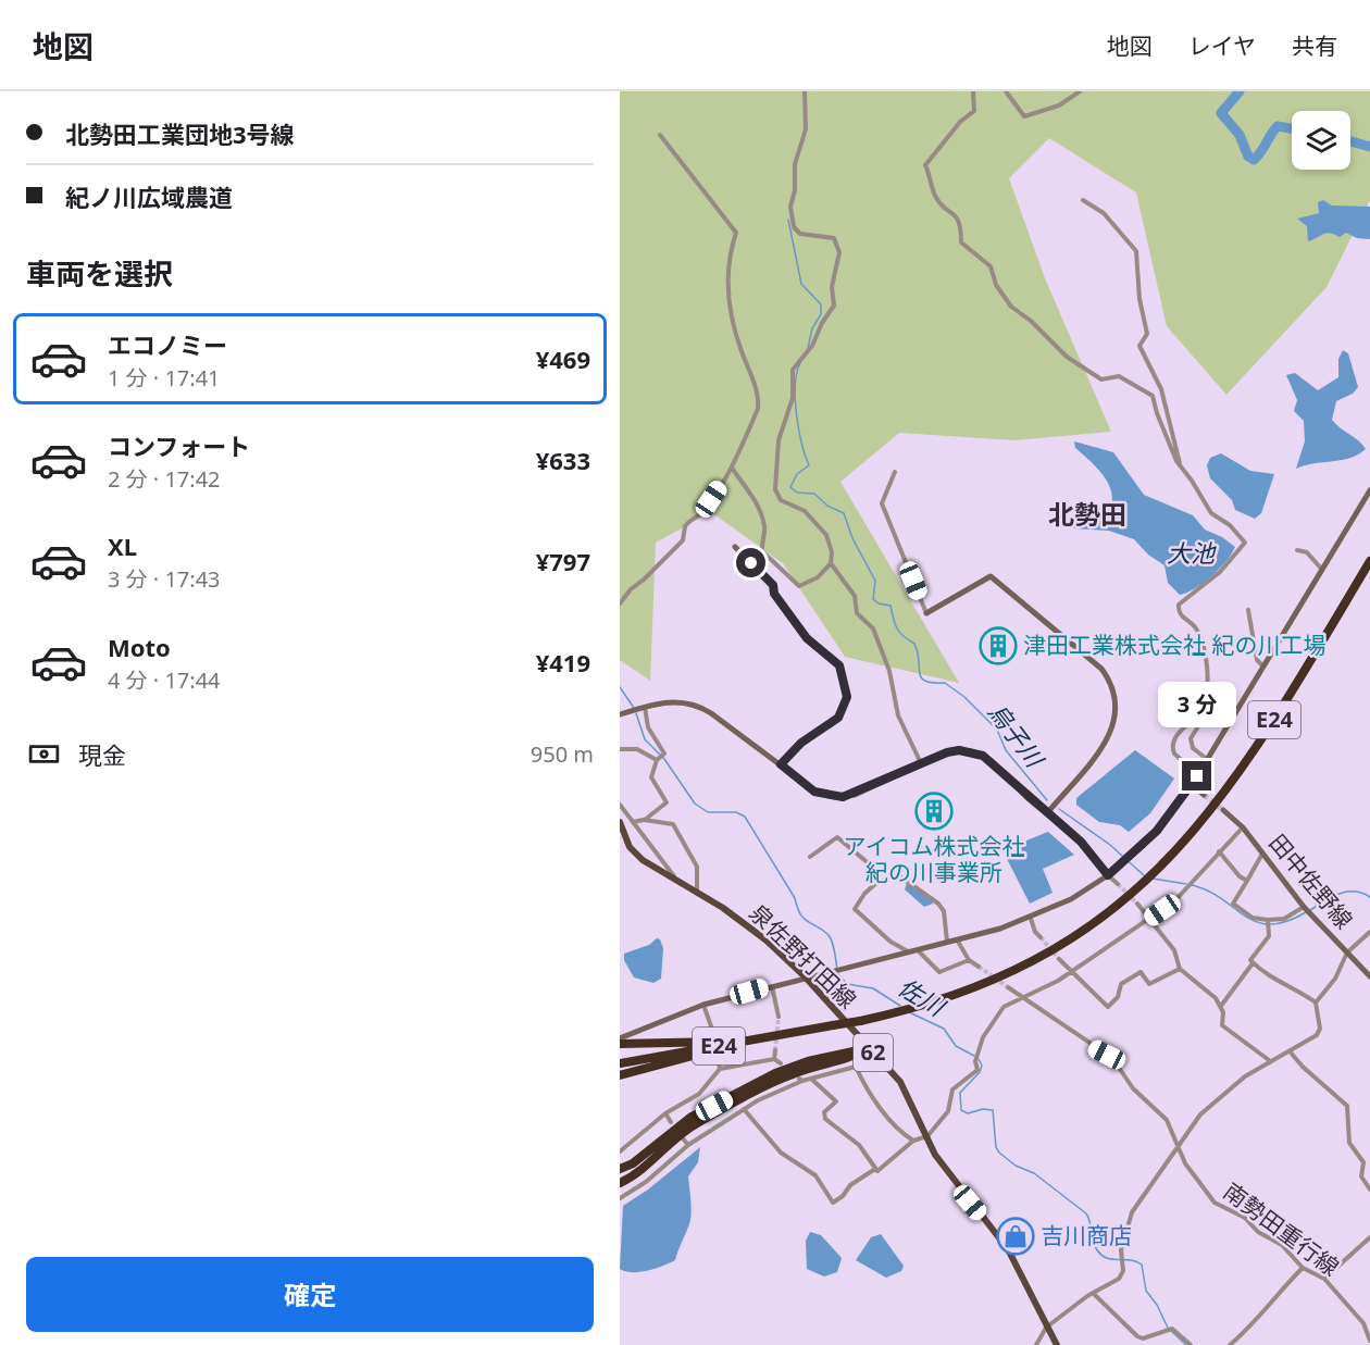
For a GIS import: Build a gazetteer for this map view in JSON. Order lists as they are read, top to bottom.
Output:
{
  "streets": {
    "highway": ["E24"],
    "main road": ["泉佐野打田線", "62"],
    "street": ["田中佐野線", "南勢田重行線"]
  },
  "districts": ["北勢田"],
  "water": ["大池", "烏子川", "佐川"],
  "places": {
    "building": ["津田工業株式会社 紀の川工場", "アイコム株式会社 紀の川事業所"],
    "shop": ["吉川商店"]
  },
  "page": {
    "header": "地図",
    "nav": ["地図", "レイヤ", "共有"],
    "banner": ["北勢田工業団地3号線", "紀ノ川広域農道"],
    "heading": "車両を選択",
    "list": [
      {
        "name": "エコノミー",
        "note": "1 分 · 17:41",
        "value": "¥469"
      },
      {
        "name": "コンフォート",
        "note": "2 分 · 17:42",
        "value": "¥633"
      },
      {
        "name": "XL",
        "note": "3 分 · 17:43",
        "value": "¥797"
      },
      {
        "name": "Moto",
        "note": "4 分 · 17:44",
        "value": "¥419"
      }
    ],
    "bubble": "3 分",
    "pay": ["現金", "950 m"],
    "buttons": "確定"
  }
}
